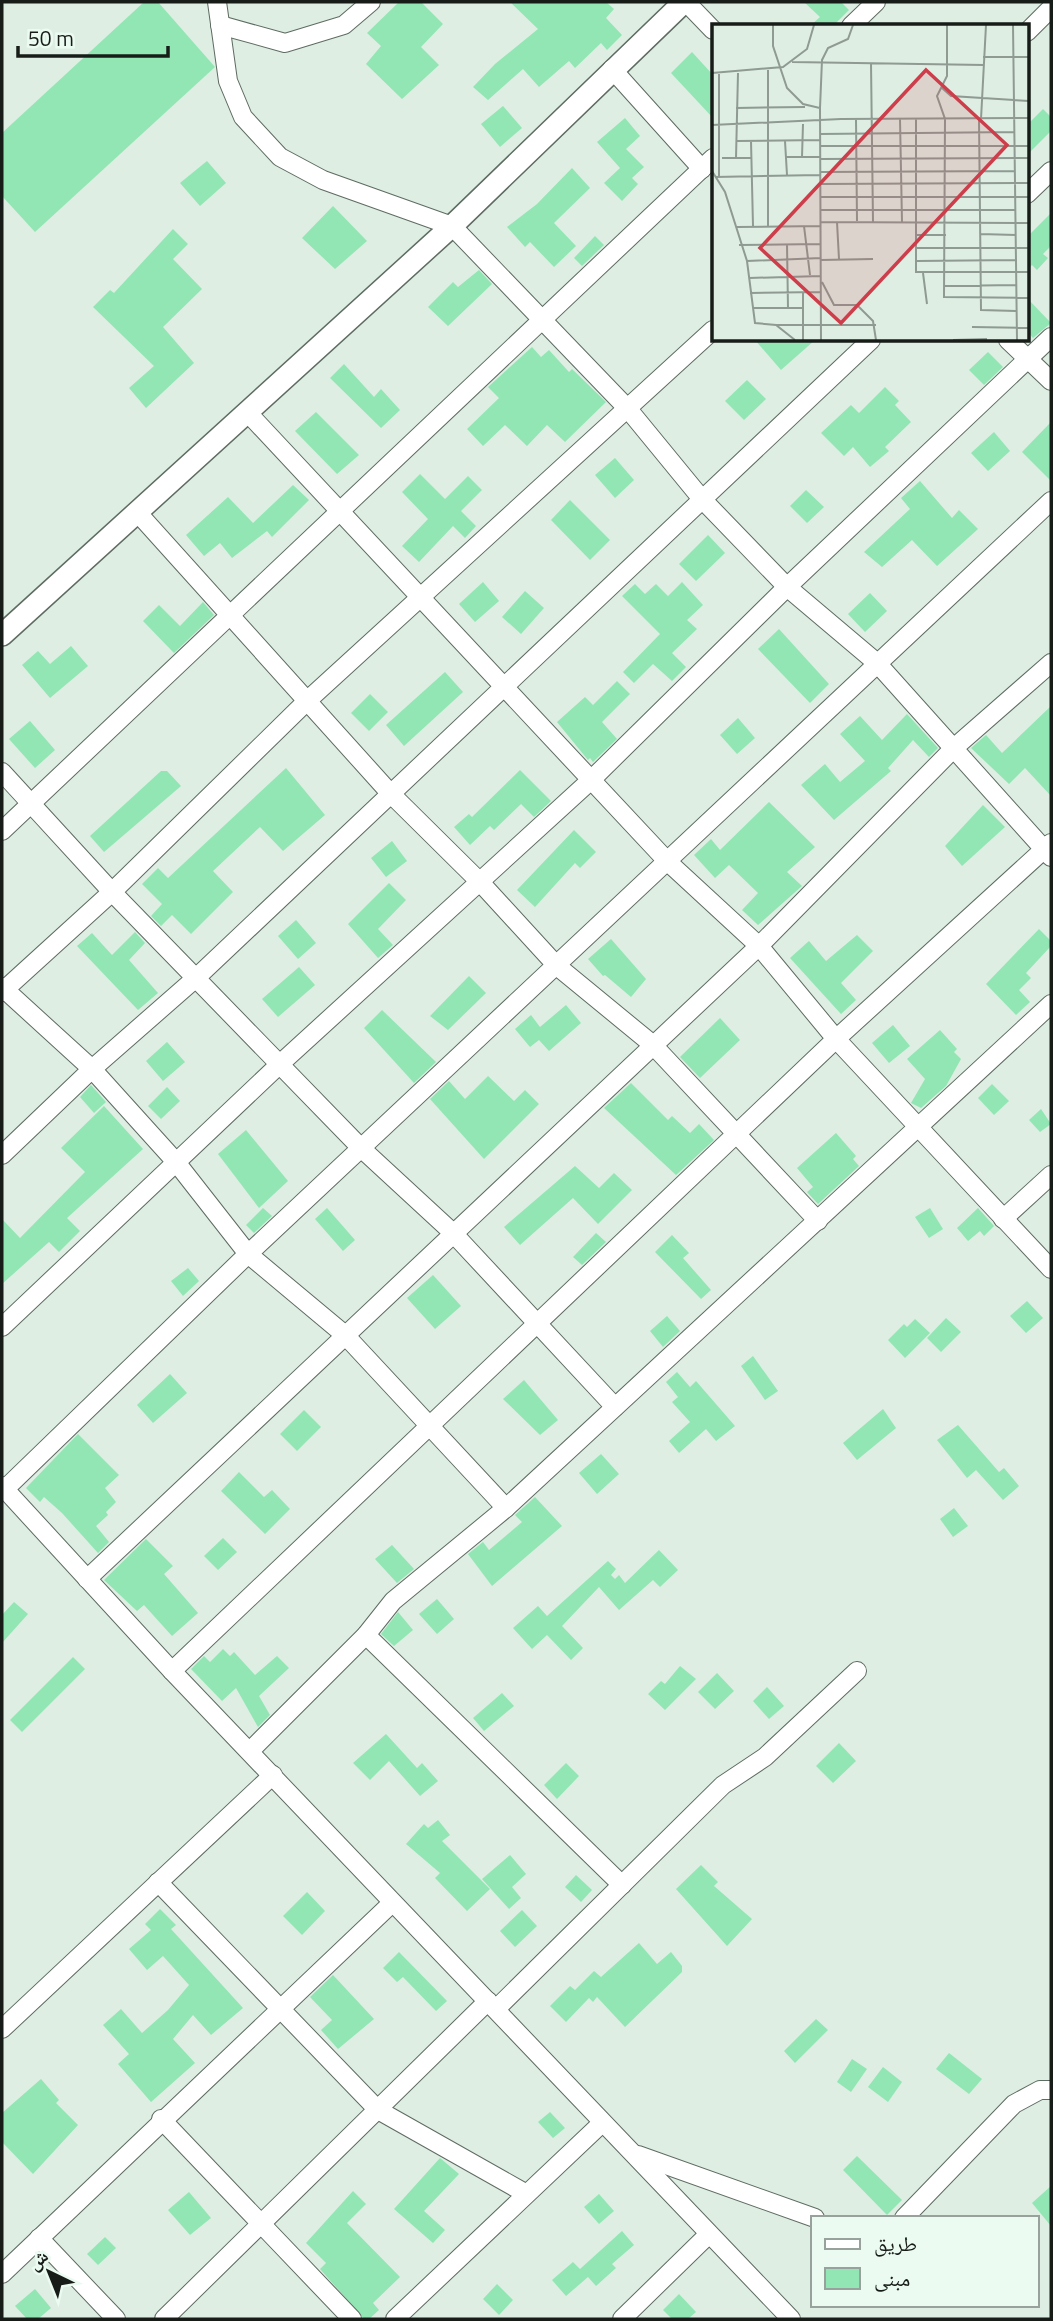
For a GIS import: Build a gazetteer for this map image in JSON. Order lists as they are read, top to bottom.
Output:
{
  "legend": ["طريق", "مبنى"],
  "scale_bar": "50 m",
  "north": "top left"
}
